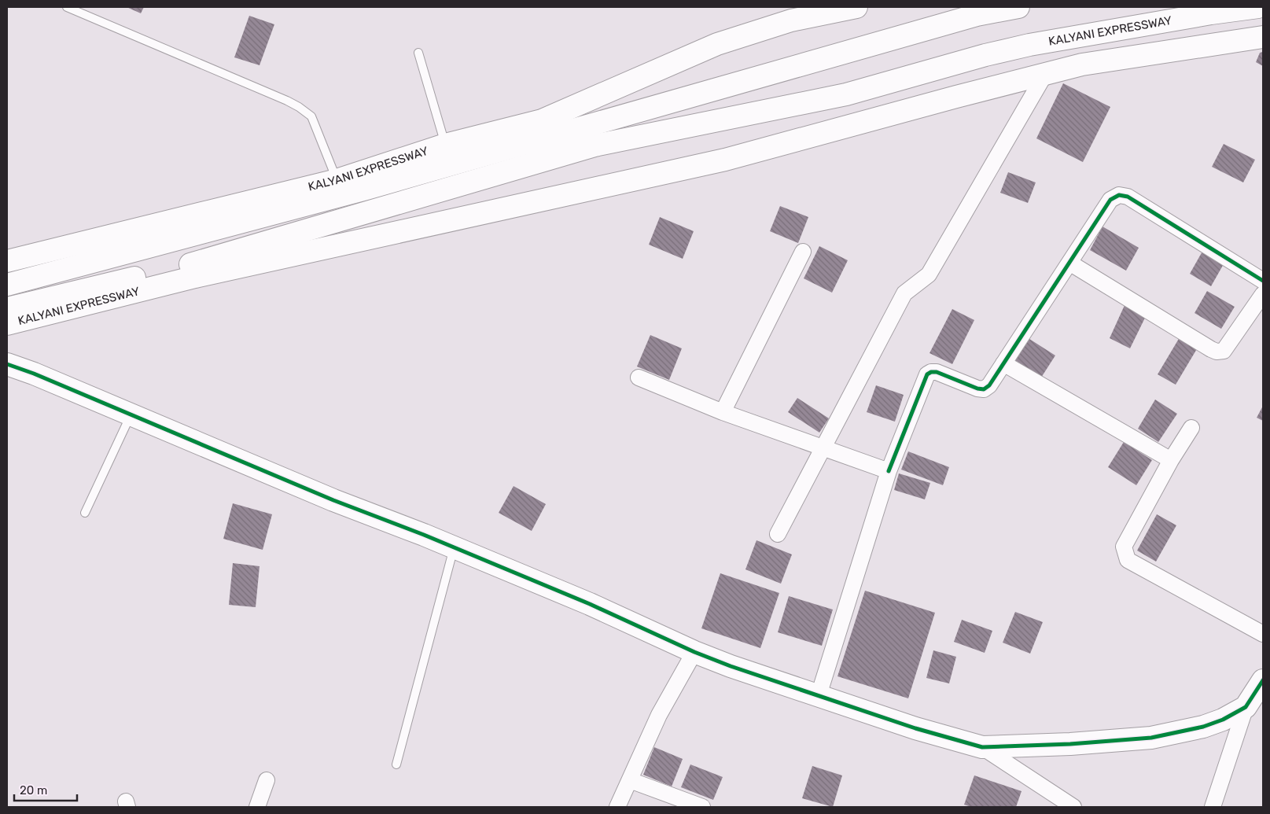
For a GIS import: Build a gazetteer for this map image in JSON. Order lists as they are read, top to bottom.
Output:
{
  "streets": {
    "main road": ["KALYANI EXPRESSWAY"]
  },
  "scale_bar": "20 m"
}
